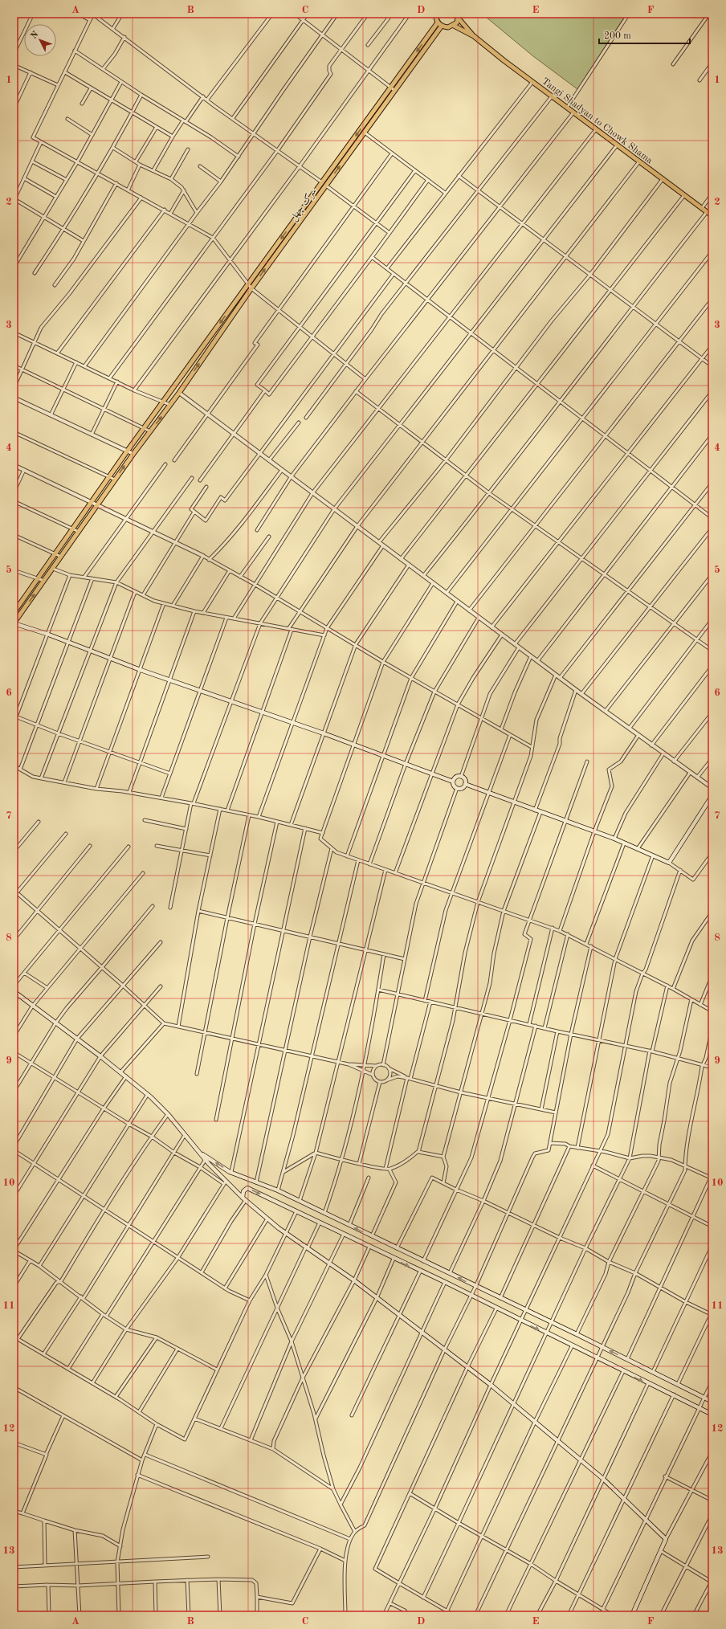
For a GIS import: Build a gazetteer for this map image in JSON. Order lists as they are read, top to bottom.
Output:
{
  "streets": {
    "main road": ["Tangi Shadyan to Chowk Shama", "سرک چهل"]
  },
  "scale_bar": "200 m",
  "north": "top left",
  "grid": {
    "columns": [
      "A",
      "B",
      "C",
      "D",
      "E",
      "F"
    ],
    "rows": [
      "1",
      "2",
      "3",
      "4",
      "5",
      "6",
      "7",
      "8",
      "9",
      "10",
      "11",
      "12",
      "13"
    ]
  }
}
